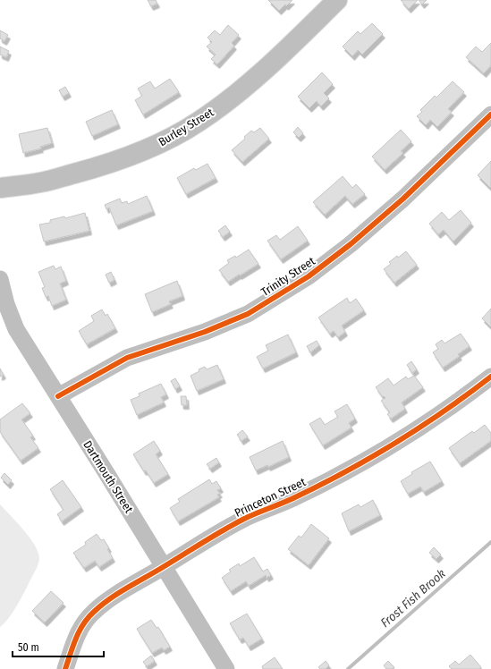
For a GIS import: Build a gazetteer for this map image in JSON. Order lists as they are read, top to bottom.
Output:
{
  "streets": {
    "main road": ["Burley Street"],
    "street": ["Trinity Street", "Dartmouth Street", "Princeton Street"]
  },
  "crossings": [
    ["Trinity Street", "Dartmouth Street"],
    ["Dartmouth Street", "Princeton Street"]
  ],
  "water": ["Frost Fish Brook"],
  "scale_bar": "50 m"
}
